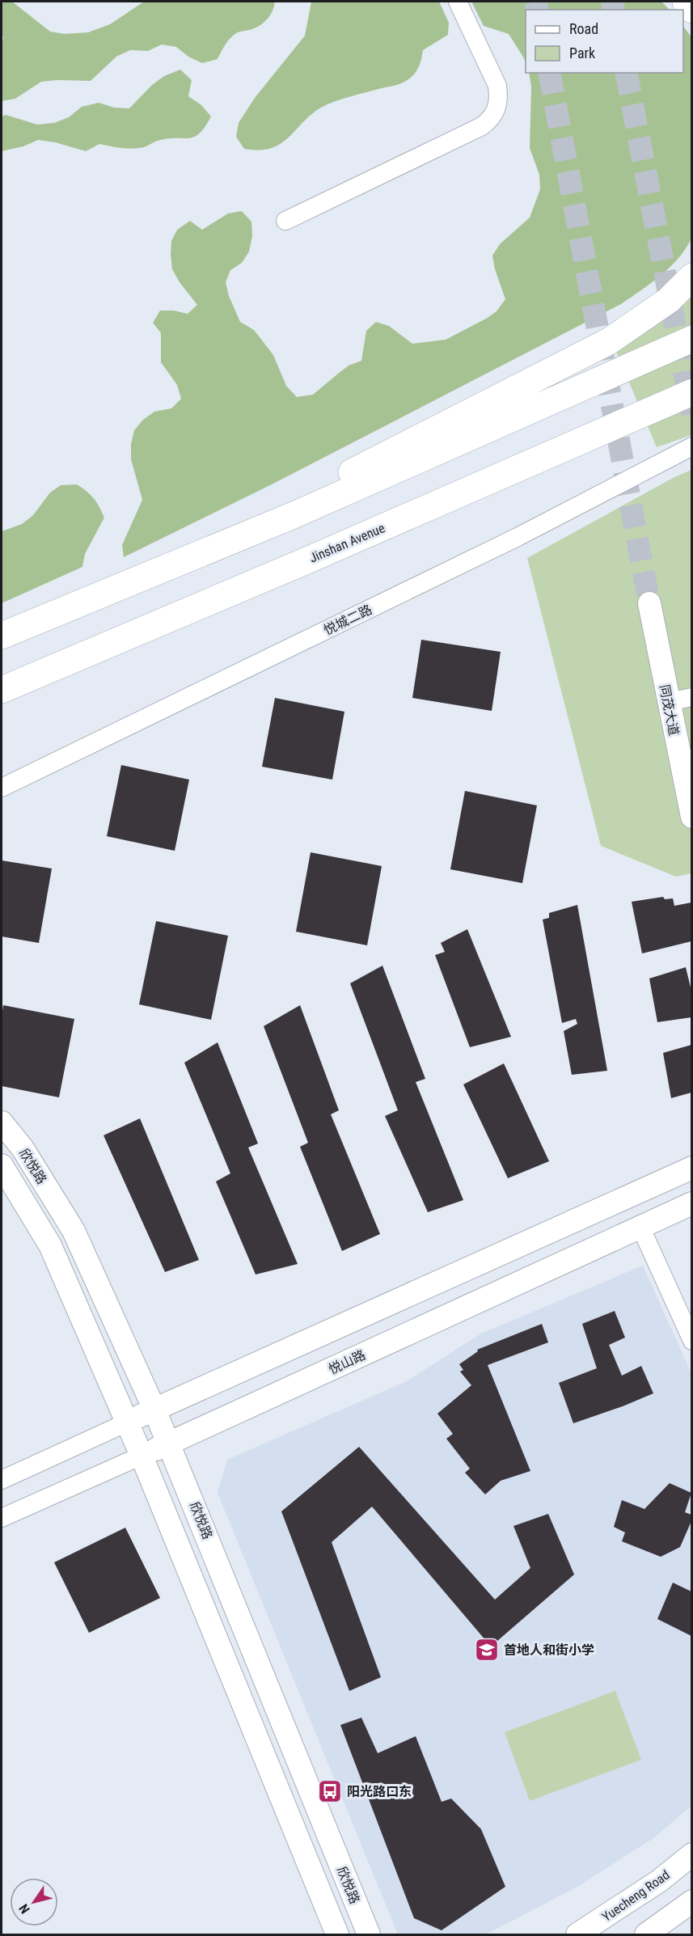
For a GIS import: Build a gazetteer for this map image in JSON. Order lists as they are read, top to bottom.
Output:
{
  "streets": {
    "highway": ["Jinshan Avenue"],
    "main road": [
      "同茂大道",
      "欣悦路",
      "悦山路",
      "Yuecheng Road"
    ],
    "street": ["悦城二路"]
  },
  "crossings": [
    ["欣悦路", "悦山路"]
  ],
  "places": {
    "school or university": ["首地人和街小学"],
    "bus stop": ["阳光路口东"]
  },
  "legend": ["Road", "Park"],
  "north": "bottom left"
}
